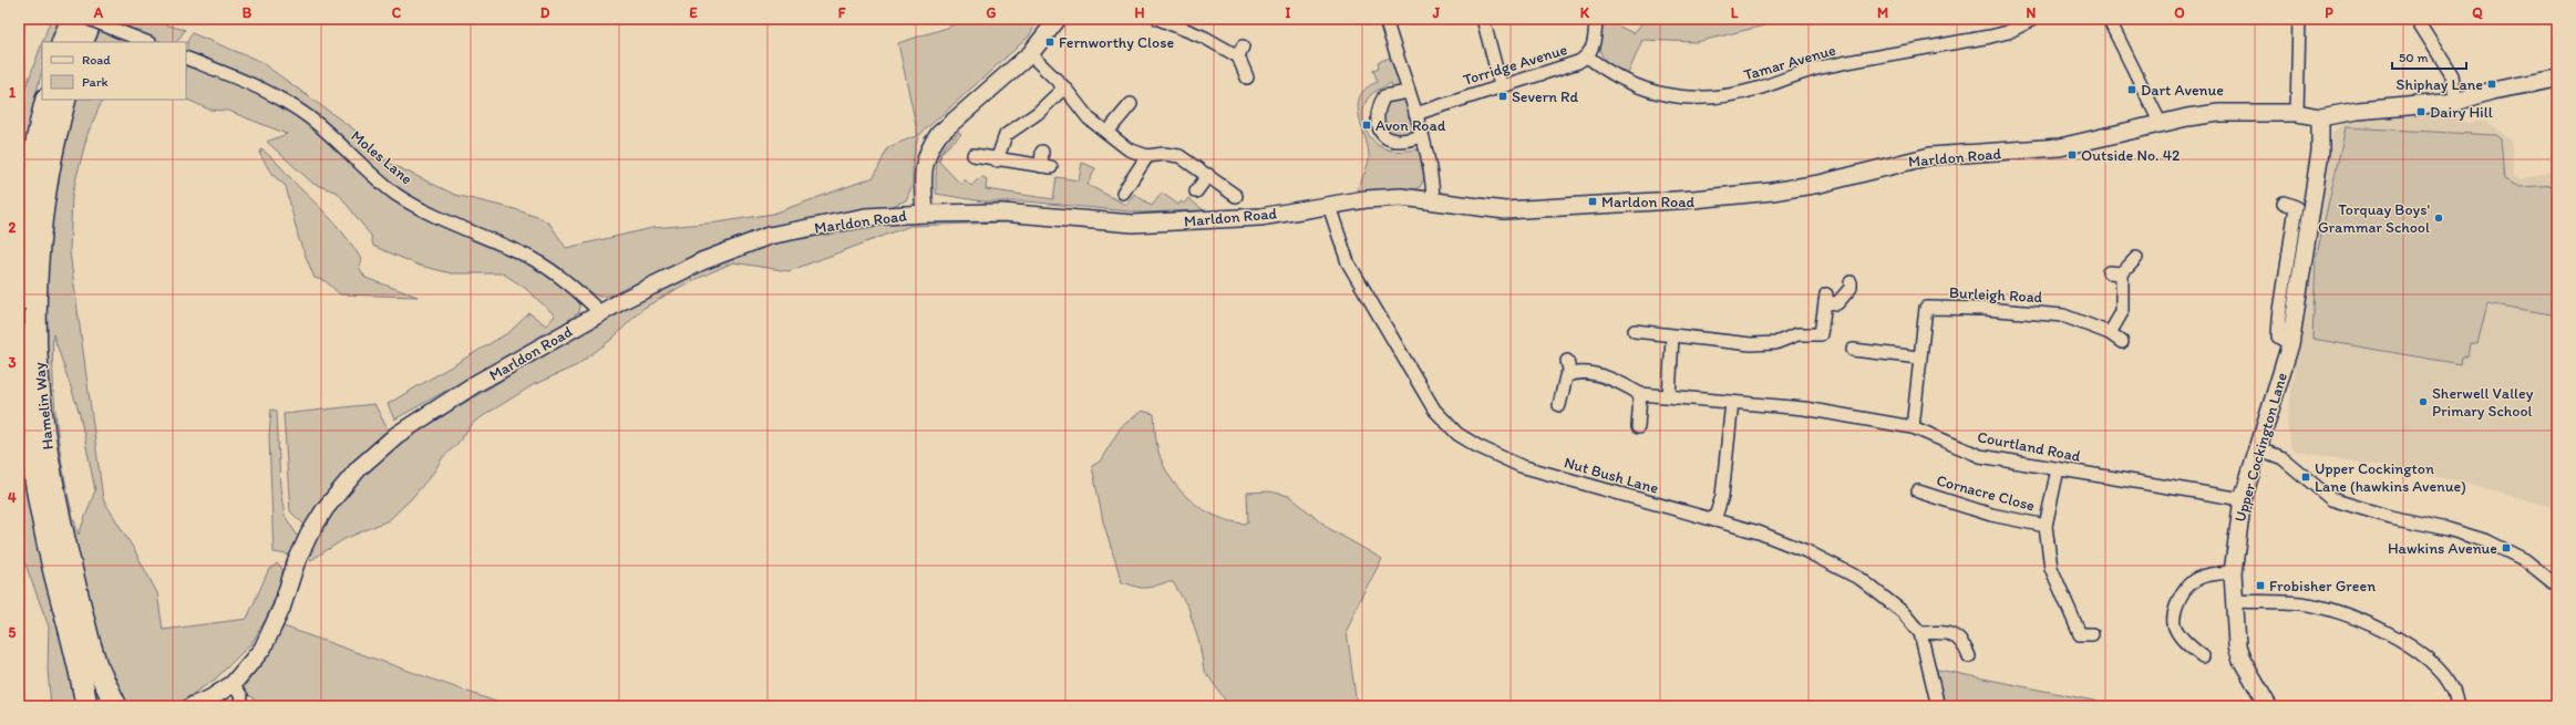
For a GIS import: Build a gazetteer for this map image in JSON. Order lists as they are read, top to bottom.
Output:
{
  "streets": {
    "highway": ["Hamelin Way"],
    "street": [
      "Tamar Avenue",
      "Torridge Avenue",
      "Moles Lane",
      "Marldon Road",
      "Burleigh Road",
      "Courtland Road",
      "Upper Cockington Lane",
      "Nut Bush Lane",
      "Cornacre Close"
    ]
  },
  "crossings": [
    ["Tamar Avenue", "Torridge Avenue"],
    ["Moles Lane", "Marldon Road"],
    ["Marldon Road", "Upper Cockington Lane"],
    ["Marldon Road", "Nut Bush Lane"],
    ["Burleigh Road", "Courtland Road"],
    ["Courtland Road", "Upper Cockington Lane"]
  ],
  "places": {
    "transit": [
      "Fernworthy Close",
      "Shiphay Lane",
      "Dart Avenue",
      "Severn Rd",
      "Dairy Hill",
      "Avon Road",
      "Outside No. 42",
      "Marldon Road",
      "Upper Cockington Lane (hawkins Avenue)",
      "Hawkins Avenue",
      "Frobisher Green"
    ],
    "other": ["Torquay Boys' Grammar School", "Sherwell Valley Primary School"]
  },
  "legend": ["Road", "Park"],
  "scale_bar": "50 m",
  "grid": {
    "columns": [
      "A",
      "B",
      "C",
      "D",
      "E",
      "F",
      "G",
      "H",
      "I",
      "J",
      "K",
      "L",
      "M",
      "N",
      "O",
      "P",
      "Q"
    ],
    "rows": [
      "1",
      "2",
      "3",
      "4",
      "5"
    ]
  }
}
